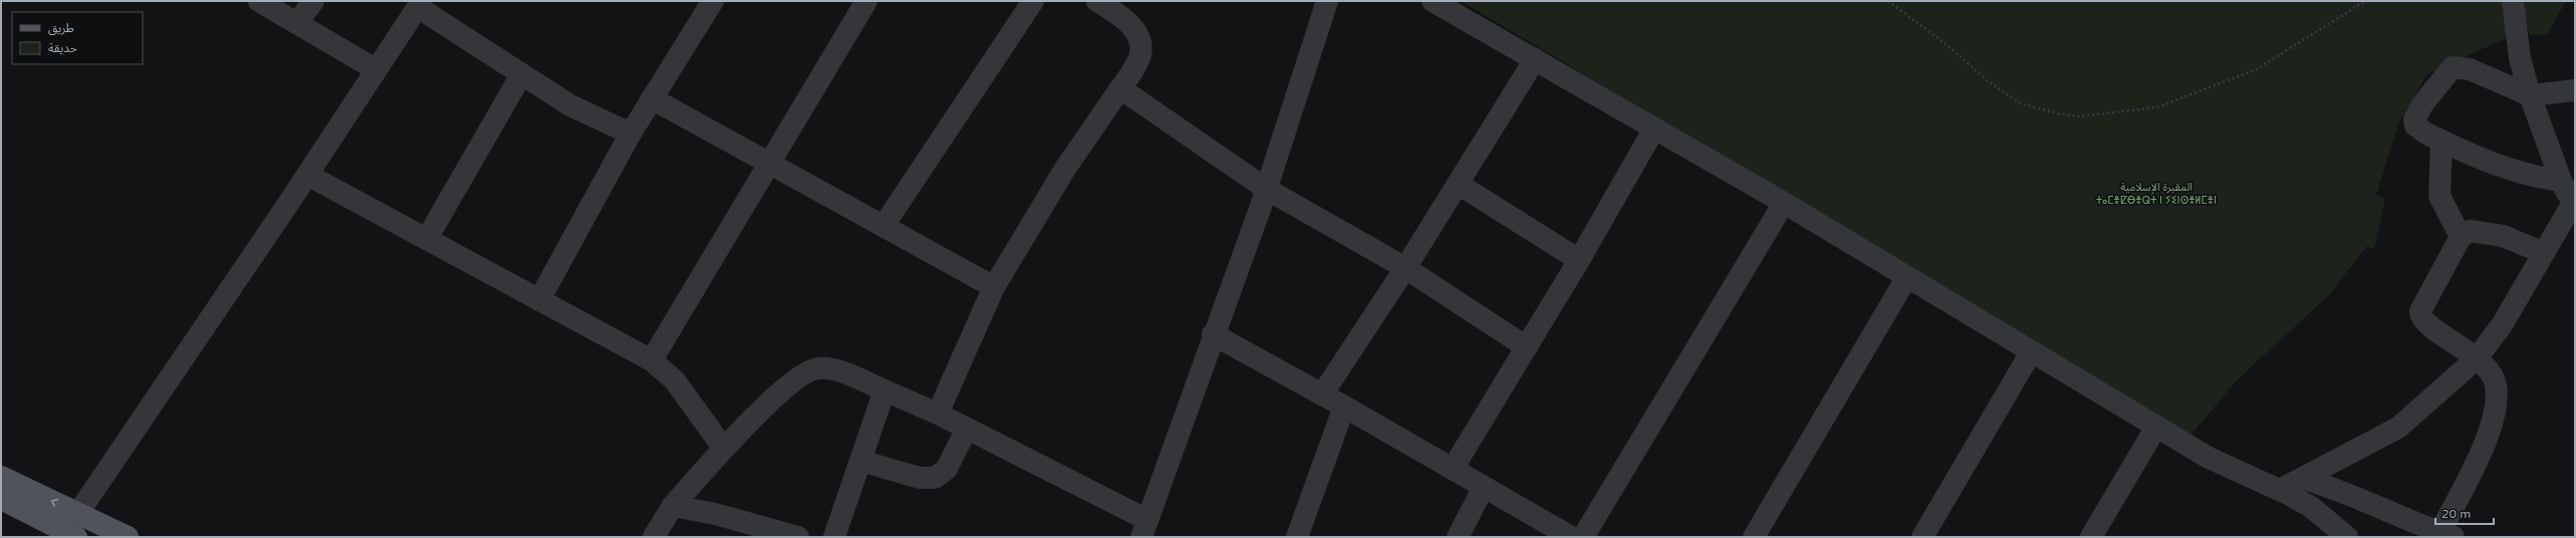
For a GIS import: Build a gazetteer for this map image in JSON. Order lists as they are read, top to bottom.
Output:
{
  "parks": ["المقبرة الإسلامية ⵜⴰⵎⴻⵇⴱⴻⵕⵜ ⵏ ⵢⵉⵏⵙⴻⵍⵎⴻⵏ"],
  "legend": ["طريق", "حديقة"],
  "scale_bar": "20 m"
}
